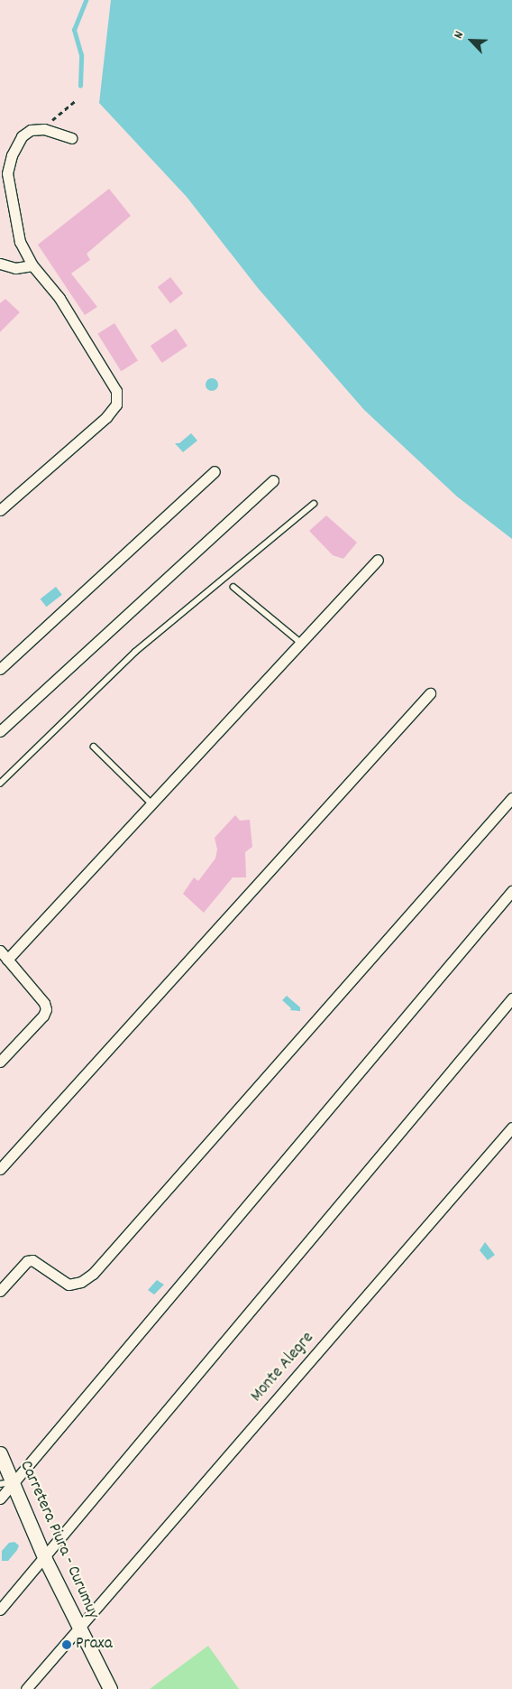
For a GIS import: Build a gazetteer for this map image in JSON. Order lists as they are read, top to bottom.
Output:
{
  "streets": {
    "main road": ["Carretera Piura - Curumuy"],
    "street": ["Monte Alegre"]
  },
  "crossings": [
    ["Monte Alegre", "Carretera Piura - Curumuy"]
  ],
  "places": ["Praxa"],
  "north": "top left"
}
